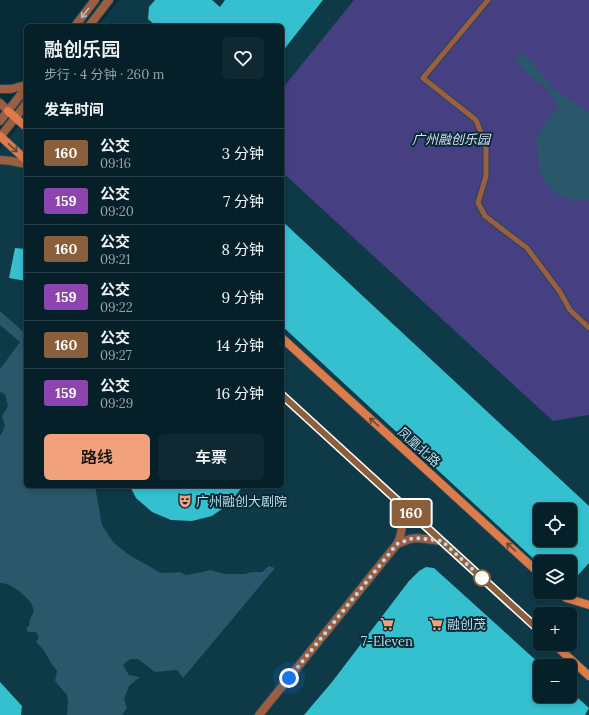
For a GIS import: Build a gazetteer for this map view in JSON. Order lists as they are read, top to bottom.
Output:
{
  "streets": {
    "main road": ["凤凰北路"]
  },
  "parks": ["广州融创乐园"],
  "places": {
    "theatre": ["广州融创大剧院"],
    "supermarket": ["7-Eleven", "融创茂"]
  },
  "lines": ["bus line 160"],
  "page": {
    "on_map": "160",
    "heading": [
      ["融创乐园", "步行 · 4 分钟 · 260 m"],
      "发车时间"
    ],
    "list": [
      {
        "mark": "160",
        "name": "公交",
        "note": "09:16",
        "value": "3 分钟"
      },
      {
        "mark": "159",
        "name": "公交",
        "note": "09:20",
        "value": "7 分钟"
      },
      {
        "mark": "160",
        "name": "公交",
        "note": "09:21",
        "value": "8 分钟"
      },
      {
        "mark": "159",
        "name": "公交",
        "note": "09:22",
        "value": "9 分钟"
      },
      {
        "mark": "160",
        "name": "公交",
        "note": "09:27",
        "value": "14 分钟"
      },
      {
        "mark": "159",
        "name": "公交",
        "note": "09:29",
        "value": "16 分钟"
      }
    ],
    "buttons": ["路线", "车票"],
    "map_buttons": ["+", "−"]
  }
}
